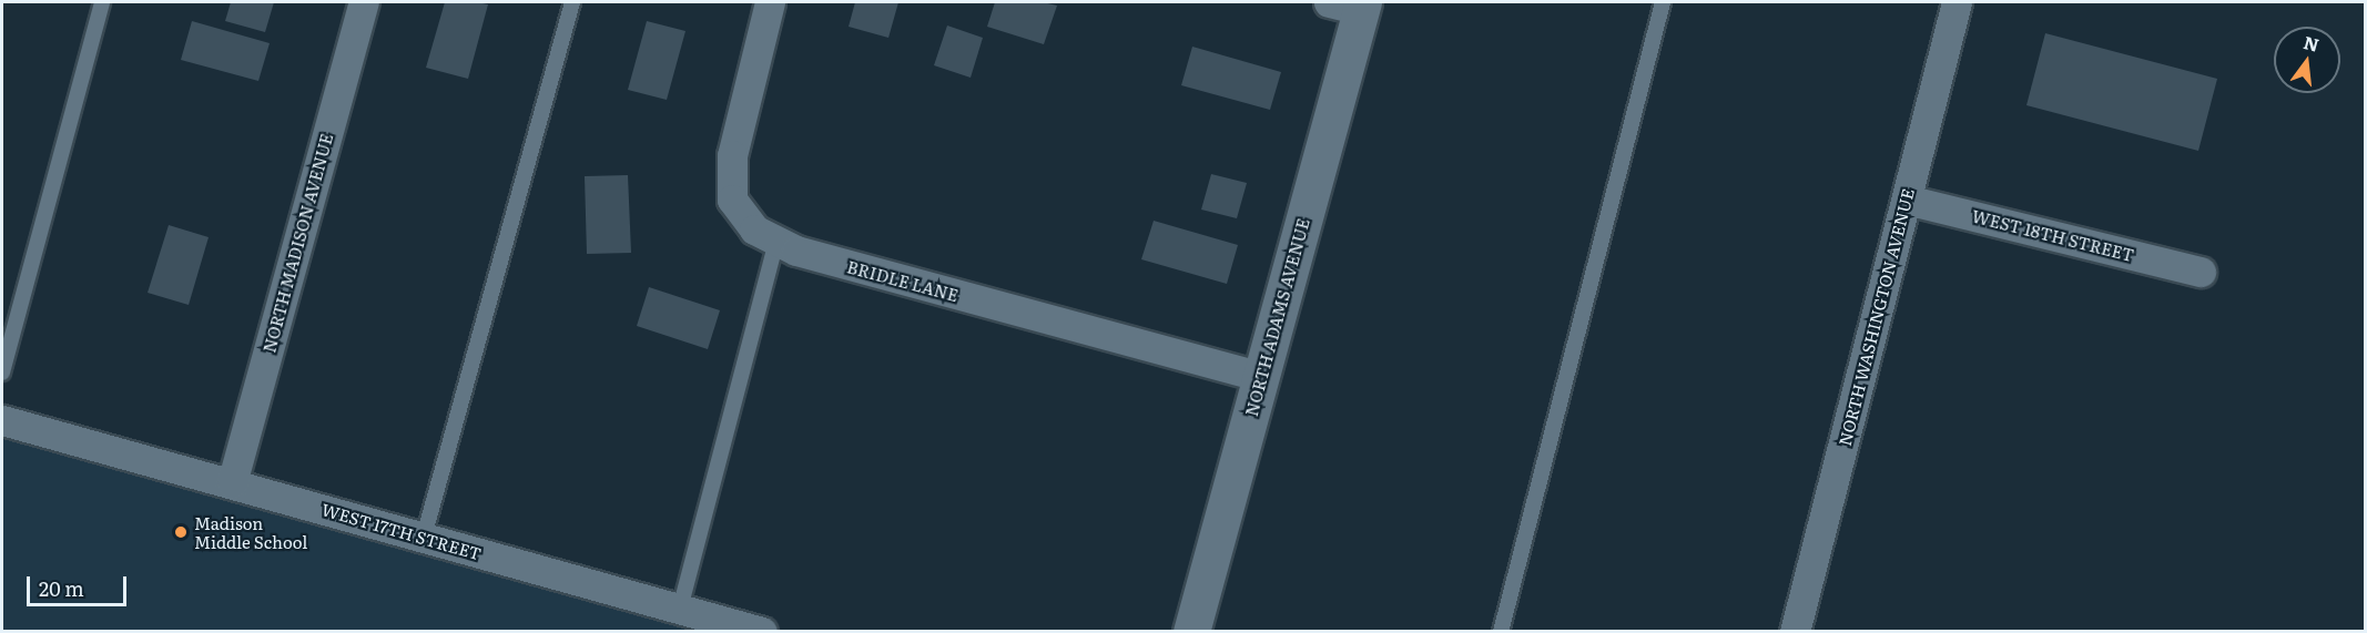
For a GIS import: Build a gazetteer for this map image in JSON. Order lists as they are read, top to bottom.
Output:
{
  "streets": {
    "street": [
      "WEST 18TH STREET",
      "NORTH MADISON AVENUE",
      "BRIDLE LANE",
      "NORTH ADAMS AVENUE",
      "NORTH WASHINGTON AVENUE",
      "WEST 17TH STREET"
    ]
  },
  "crossings": [
    ["WEST 18TH STREET", "NORTH WASHINGTON AVENUE"],
    ["NORTH MADISON AVENUE", "WEST 17TH STREET"],
    ["BRIDLE LANE", "NORTH ADAMS AVENUE"]
  ],
  "places": ["Madison Middle School"],
  "scale_bar": "20 m",
  "north": "top"
}
